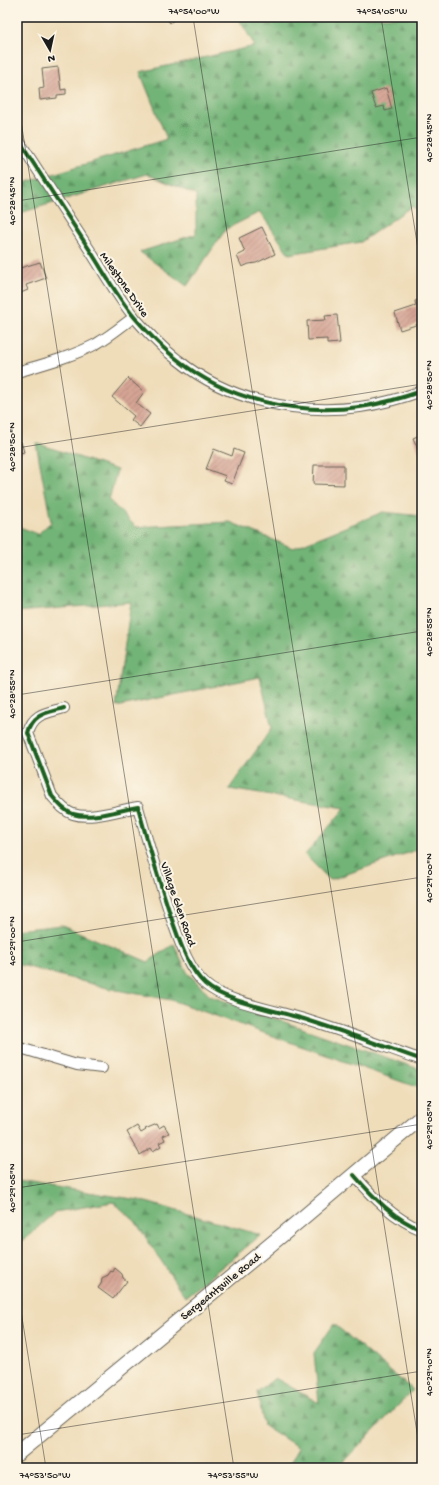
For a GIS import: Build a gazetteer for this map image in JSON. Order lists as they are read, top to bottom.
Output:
{
  "streets": {
    "main road": ["Sergeantsville Road"],
    "street": ["Milestone Drive", "Village Glen Road"]
  },
  "north": "bottom",
  "coordinates": [
    "74°54'00\"W",
    "74°54'05\"W",
    "40°28'45\"N",
    "40°28'50\"N",
    "40°28'55\"N",
    "40°29'00\"N",
    "40°29'05\"N",
    "40°29'10\"N",
    "74°53'50\"W",
    "74°53'55\"W"
  ]
}
